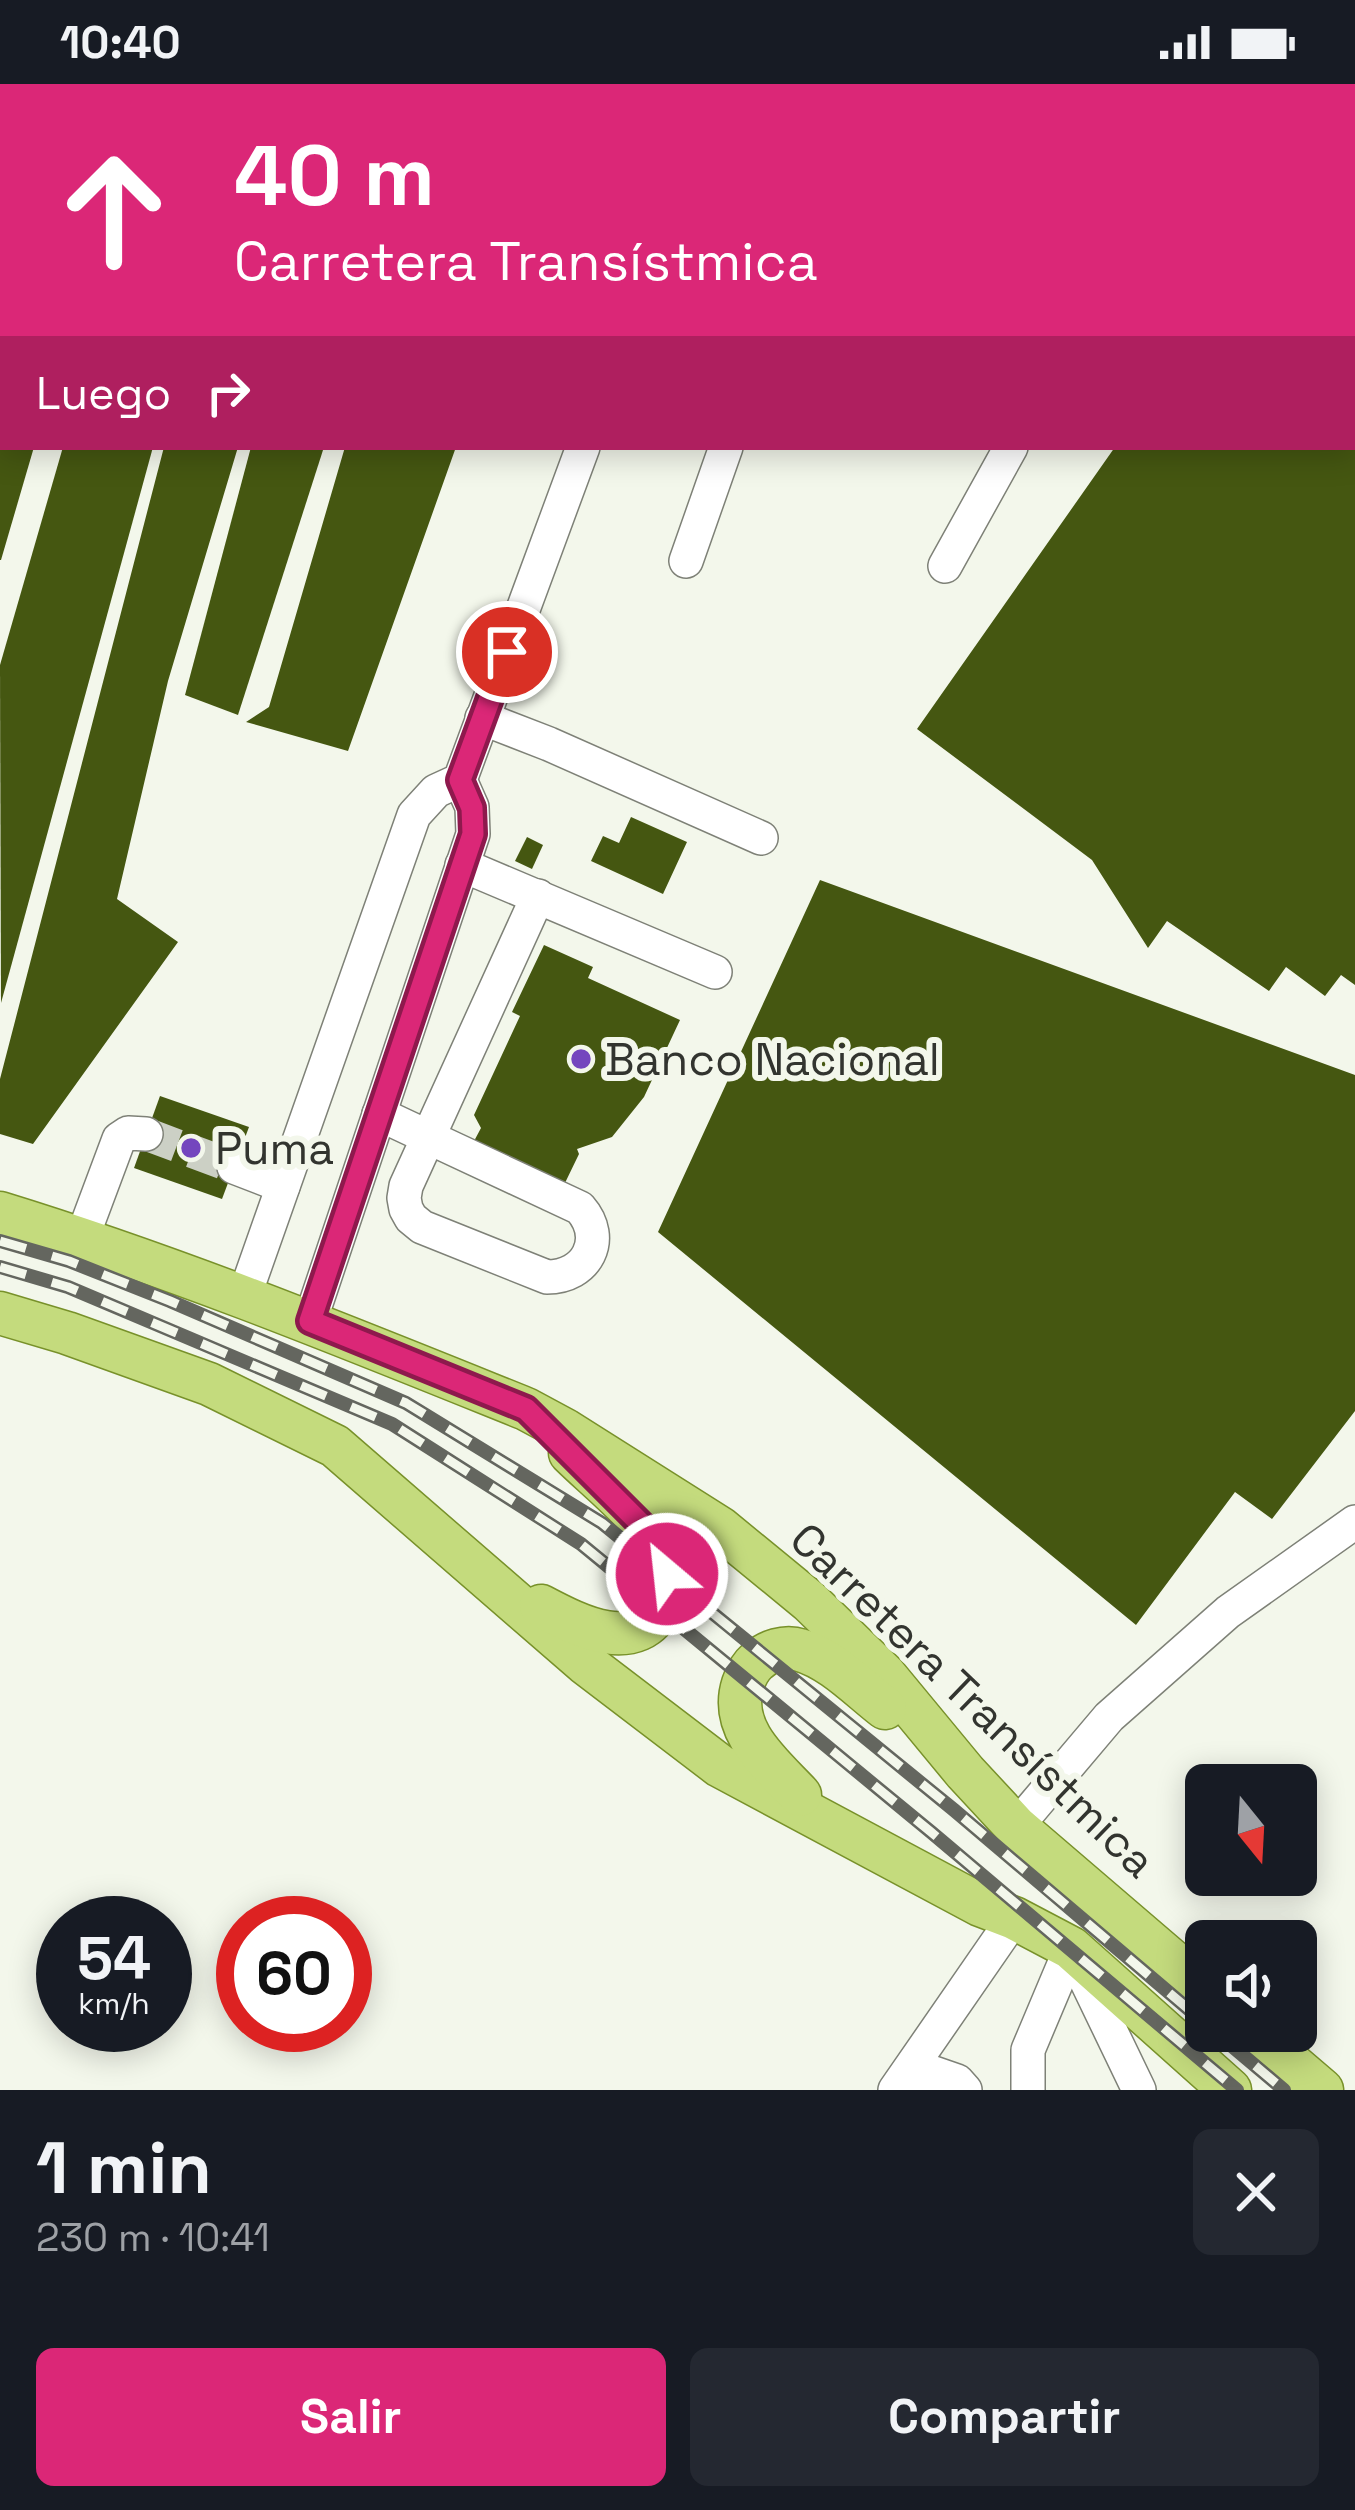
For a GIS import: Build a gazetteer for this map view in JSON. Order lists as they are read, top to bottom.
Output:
{
  "streets": {
    "main road": ["Carretera Transístmica"]
  },
  "places": ["Banco Nacional", "Puma"],
  "north": "bottom",
  "page": {
    "status": "10:40",
    "turn": ["40 m", "Carretera Transístmica"],
    "then": "Luego",
    "speed": "54 km/h",
    "limit": "60",
    "heading": ["1 min", "230 m · 10:41"],
    "buttons": ["Salir", "Compartir"]
  }
}
